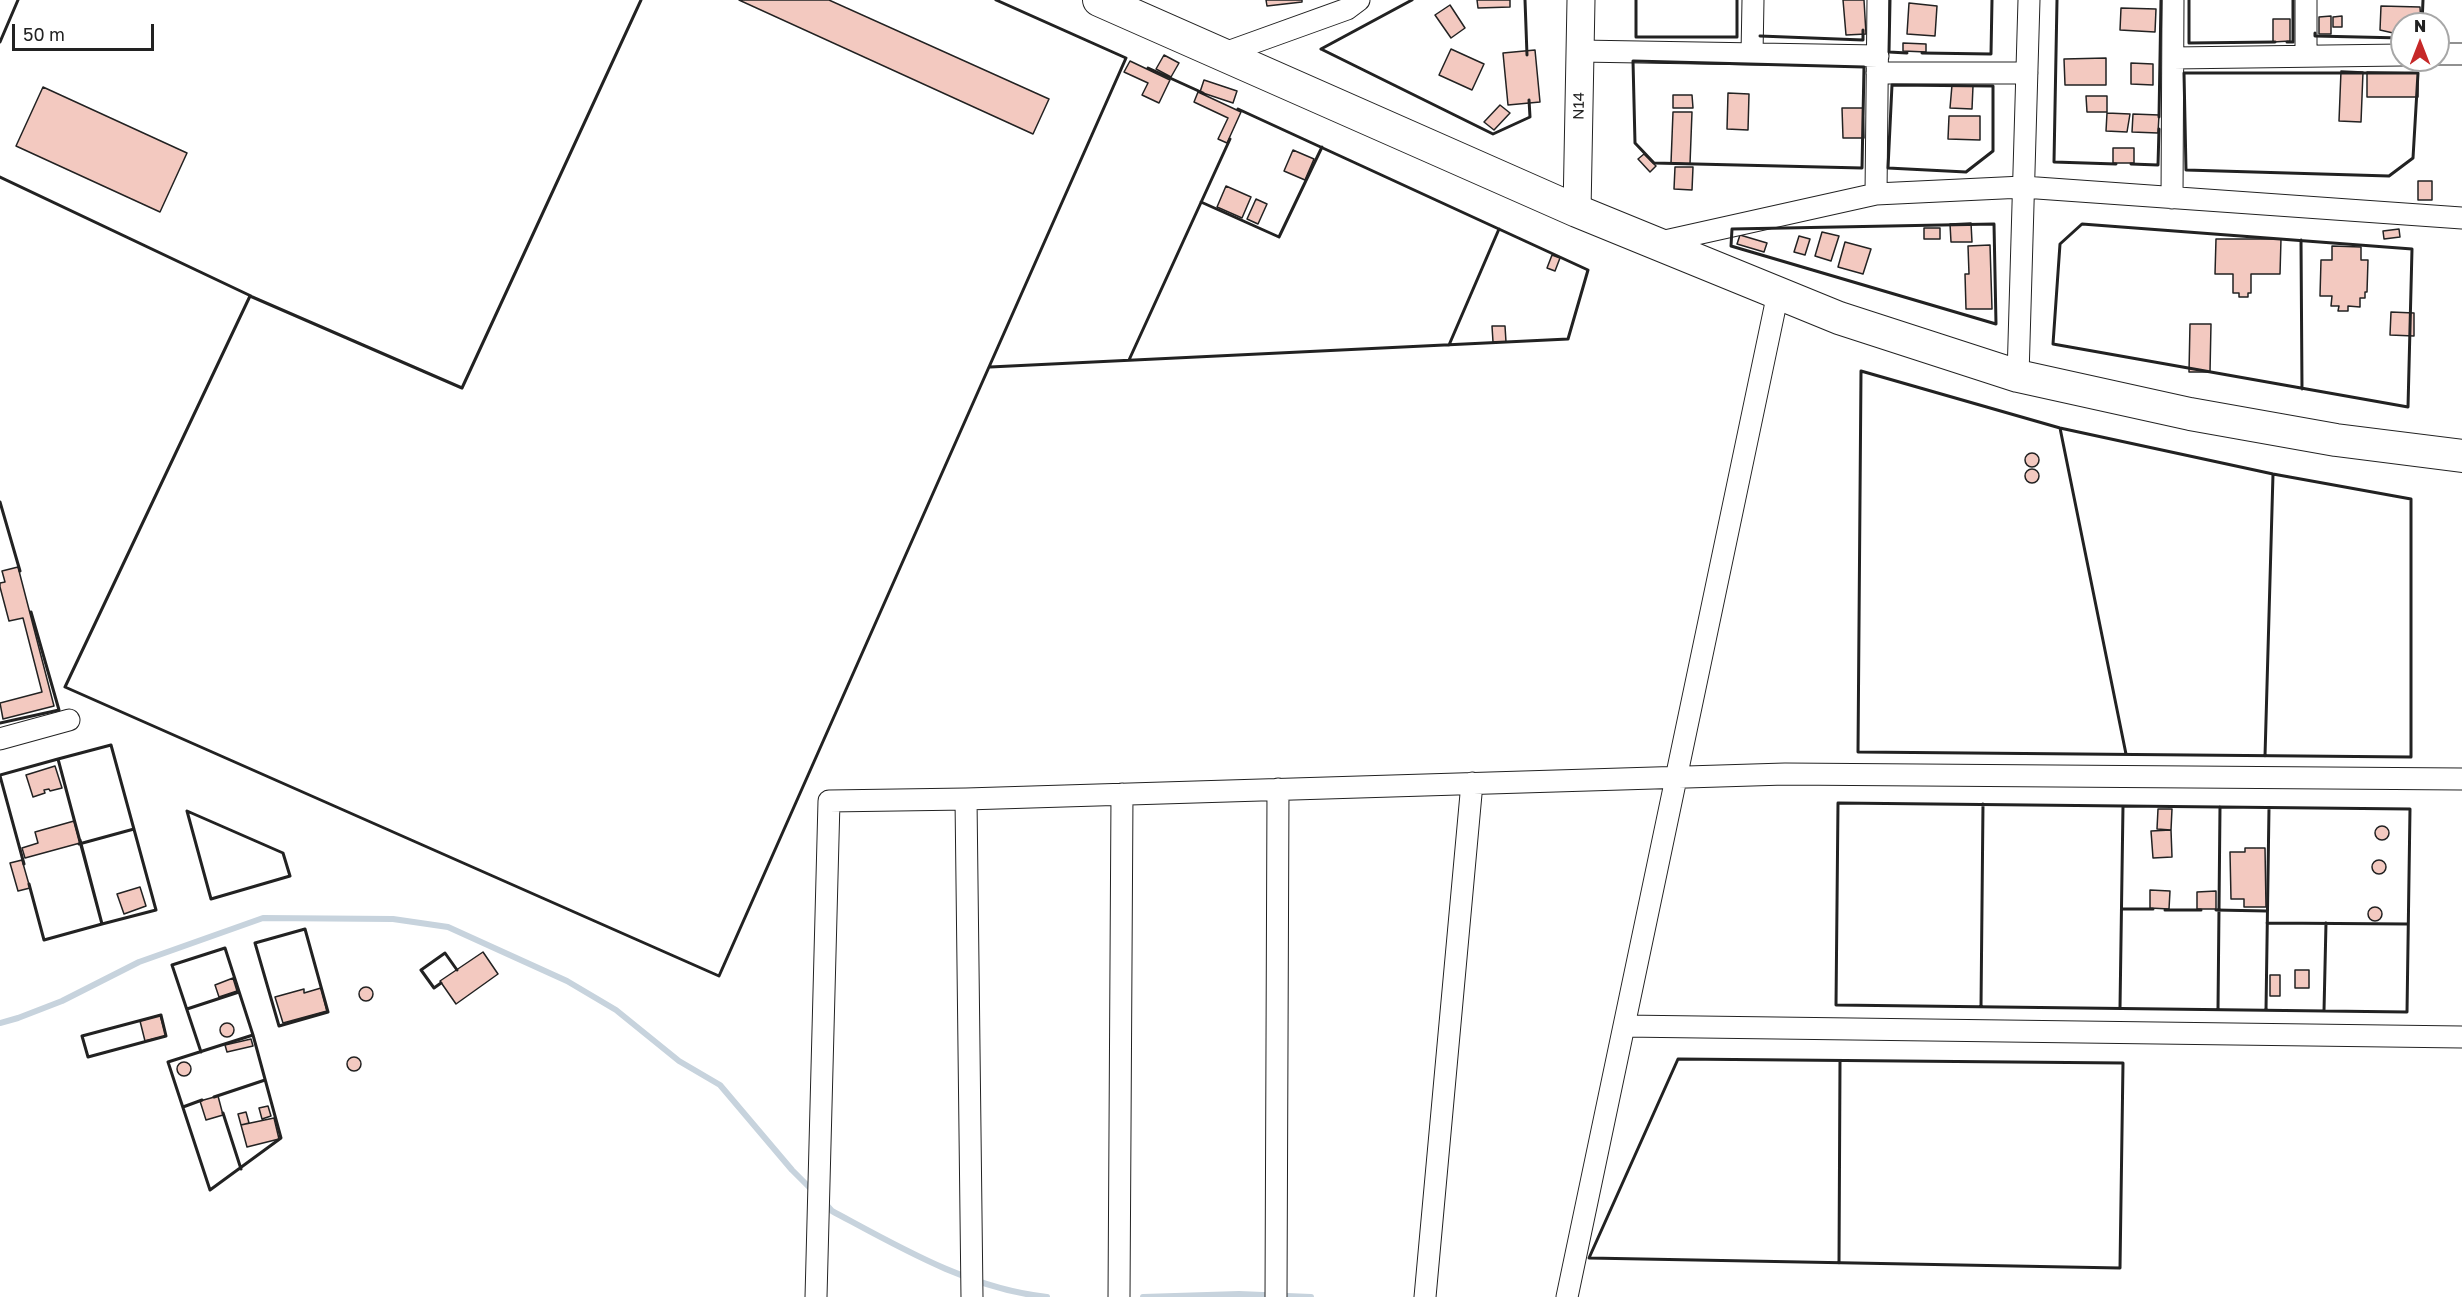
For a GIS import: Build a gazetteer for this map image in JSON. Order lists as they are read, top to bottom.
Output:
{
  "streets": {
    "main road": ["N14"]
  },
  "scale_bar": "50 m",
  "north": "top"
}
